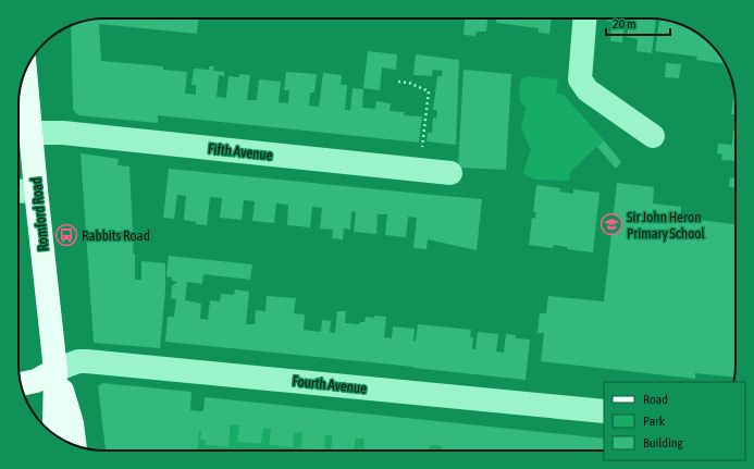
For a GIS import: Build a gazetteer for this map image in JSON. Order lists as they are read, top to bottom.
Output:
{
  "streets": {
    "main road": ["Romford Road"],
    "street": ["Fifth Avenue", "Fourth Avenue"]
  },
  "crossings": [
    ["Fifth Avenue", "Romford Road"],
    ["Romford Road", "Fourth Avenue"]
  ],
  "places": {
    "school or university": ["Sir John Heron Primary School"],
    "bus stop": ["Rabbits Road"]
  },
  "legend": ["Road", "Park", "Building"],
  "scale_bar": "20 m"
}
